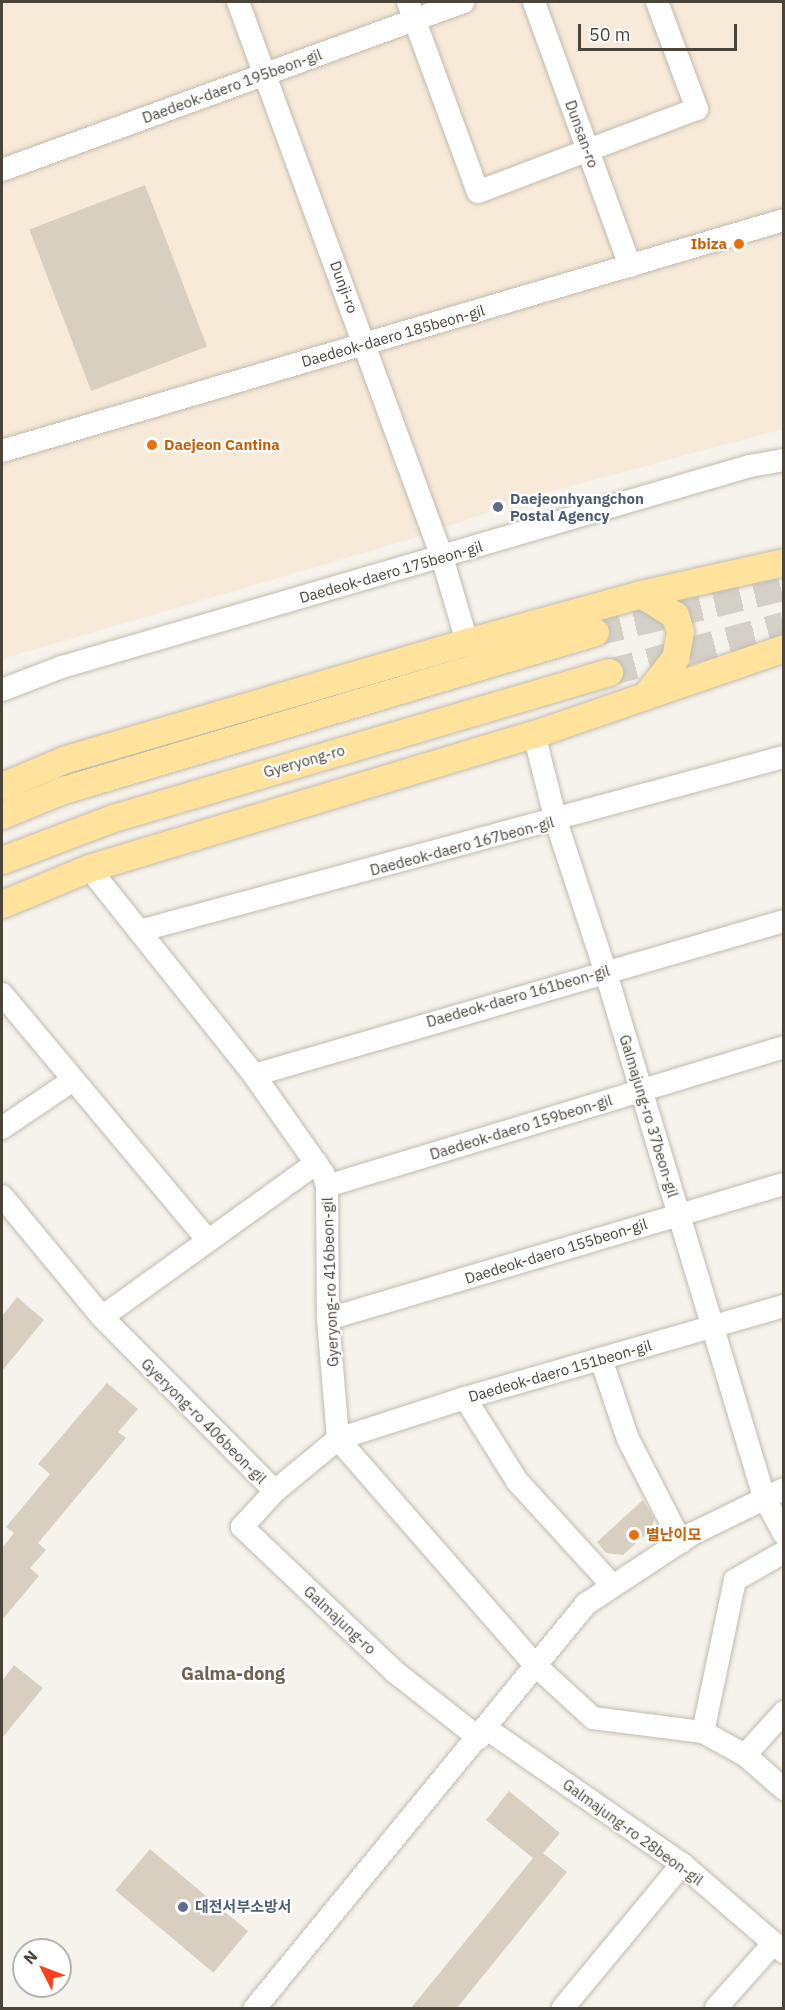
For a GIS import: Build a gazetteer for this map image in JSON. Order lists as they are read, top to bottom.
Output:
{
  "streets": {
    "main road": ["Gyeryong-ro"],
    "street": [
      "Daedeok-daero 195beon-gil",
      "Dunsan-ro",
      "Dunji-ro",
      "Daedeok-daero 185beon-gil",
      "Daedeok-daero 175beon-gil",
      "Daedeok-daero 167beon-gil",
      "Daedeok-daero 161beon-gil",
      "Galmajung-ro 37beon-gil",
      "Daedeok-daero 159beon-gil",
      "Daedeok-daero 155beon-gil",
      "Gyeryong-ro 416beon-gil",
      "Daedeok-daero 151beon-gil",
      "Gyeryong-ro 406beon-gil",
      "Galmajung-ro",
      "Galmajung-ro 28beon-gil"
    ]
  },
  "crossings": [
    ["Daedeok-daero 195beon-gil", "Dunji-ro"],
    ["Dunsan-ro", "Daedeok-daero 185beon-gil"],
    ["Dunji-ro", "Daedeok-daero 185beon-gil"],
    ["Dunji-ro", "Daedeok-daero 175beon-gil"],
    ["Daedeok-daero 167beon-gil", "Galmajung-ro 37beon-gil"],
    ["Daedeok-daero 167beon-gil", "Gyeryong-ro 416beon-gil"],
    ["Daedeok-daero 161beon-gil", "Galmajung-ro 37beon-gil"],
    ["Daedeok-daero 161beon-gil", "Gyeryong-ro 416beon-gil"],
    ["Galmajung-ro 37beon-gil", "Daedeok-daero 159beon-gil"],
    ["Galmajung-ro 37beon-gil", "Daedeok-daero 155beon-gil"],
    ["Galmajung-ro 37beon-gil", "Daedeok-daero 151beon-gil"],
    ["Daedeok-daero 159beon-gil", "Gyeryong-ro 416beon-gil"],
    ["Daedeok-daero 155beon-gil", "Gyeryong-ro 416beon-gil"],
    ["Gyeryong-ro 416beon-gil", "Daedeok-daero 151beon-gil"],
    ["Gyeryong-ro 416beon-gil", "Gyeryong-ro 406beon-gil"],
    ["Daedeok-daero 151beon-gil", "Gyeryong-ro 406beon-gil"],
    ["Gyeryong-ro 406beon-gil", "Galmajung-ro"],
    ["Galmajung-ro", "Galmajung-ro 28beon-gil"]
  ],
  "districts": ["Galma-dong"],
  "places": [
    "Ibiza",
    "Daejeon Cantina",
    "Daejeonhyangchon Postal Agency",
    "별난이모",
    "대전서부소방서"
  ],
  "scale_bar": "50 m",
  "north": "top left"
}
